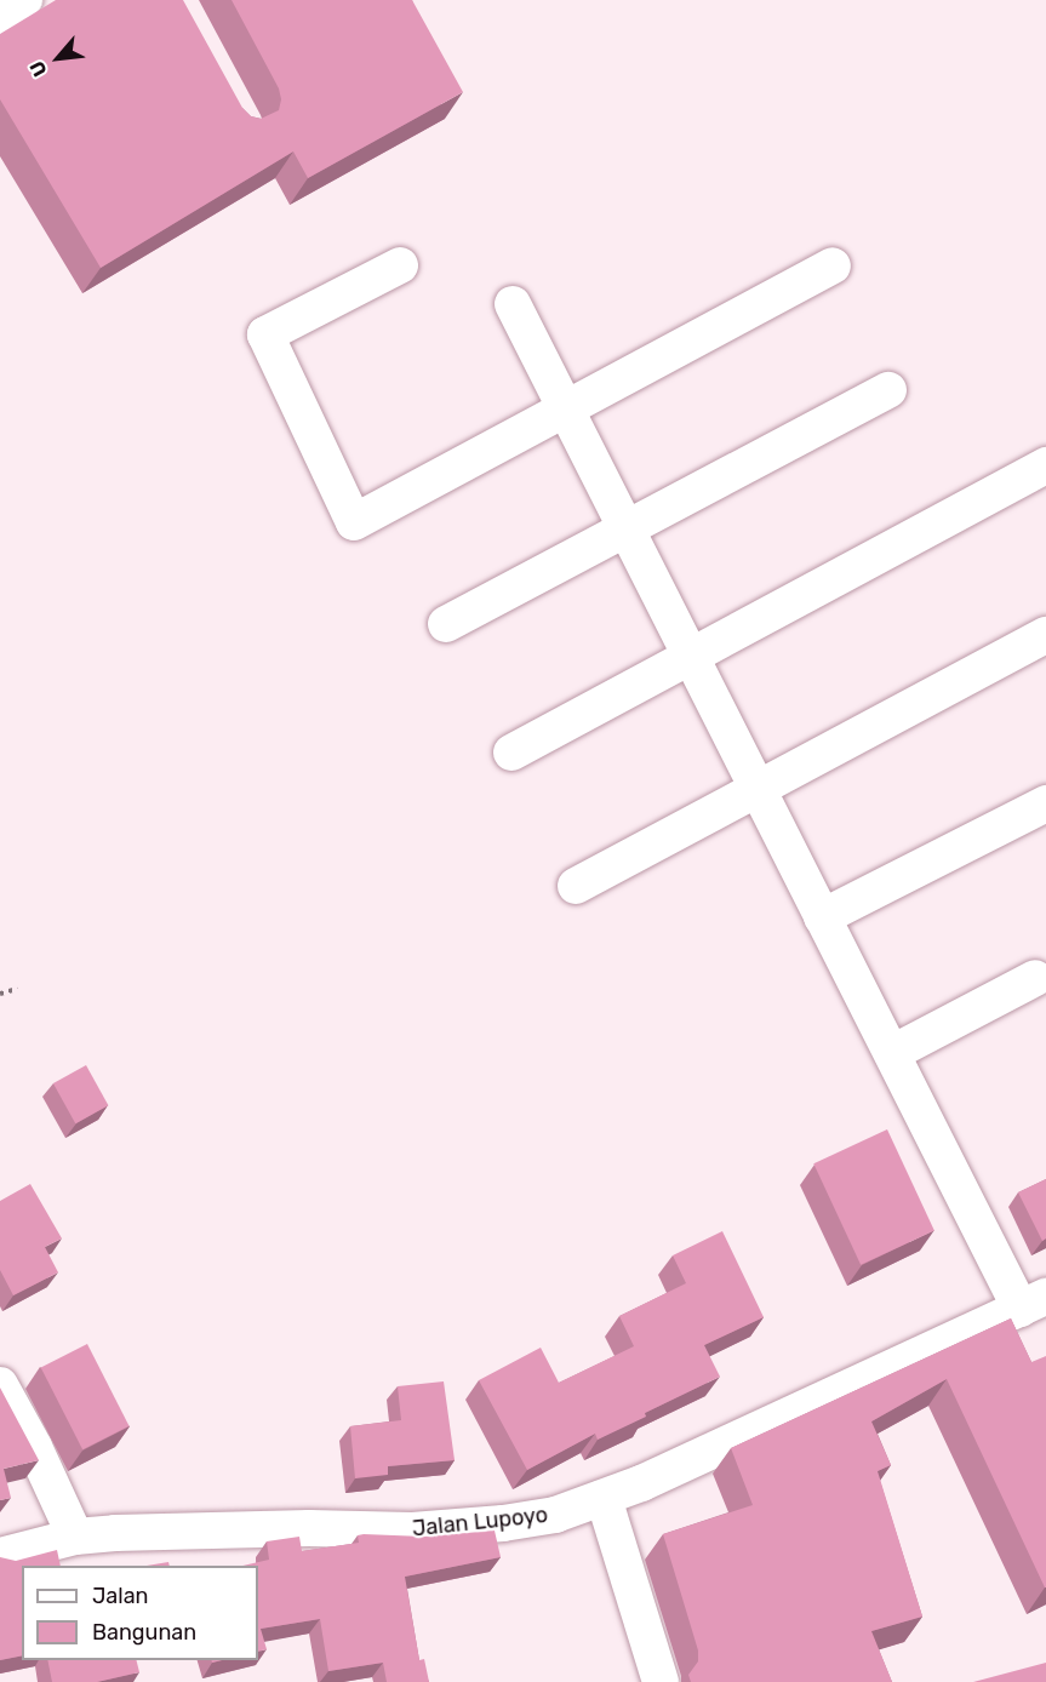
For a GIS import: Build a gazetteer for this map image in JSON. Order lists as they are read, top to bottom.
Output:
{
  "streets": {
    "street": ["Jalan Lupoyo"]
  },
  "legend": ["Jalan", "Bangunan"],
  "north": "bottom left"
}
